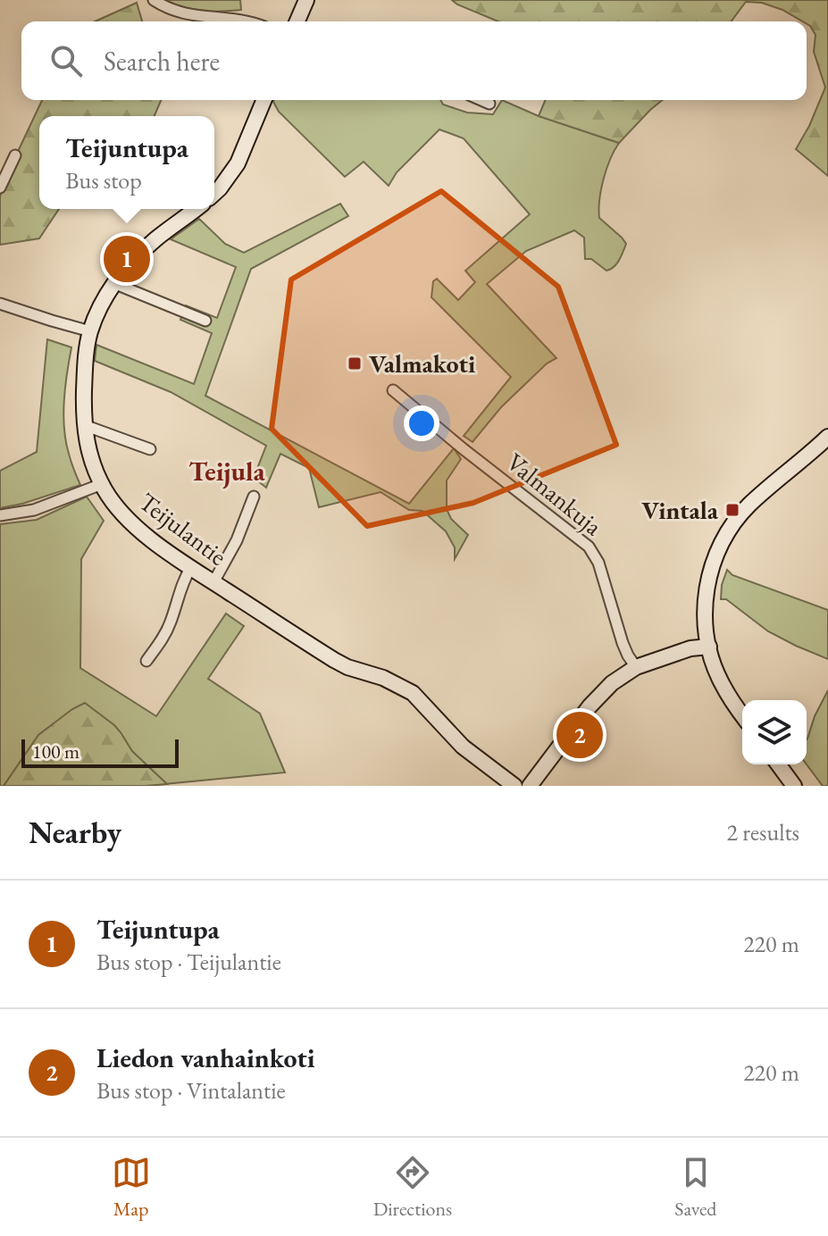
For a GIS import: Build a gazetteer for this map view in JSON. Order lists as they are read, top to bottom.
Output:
{
  "streets": {
    "street": ["Valmankuja", "Teijulantie"]
  },
  "districts": ["Teijula"],
  "places": {
    "transit": ["Valmakoti", "Vintala"]
  },
  "scale_bar": "100 m",
  "page": {
    "search": "Search here",
    "popup": ["Teijuntupa", "Bus stop"],
    "pins": ["1", "2"],
    "scale": "100 m",
    "heading": ["Nearby", "2 results"],
    "list": [
      {
        "mark": "1",
        "name": "Teijuntupa",
        "note": "Bus stop · Teijulantie",
        "value": "220 m"
      },
      {
        "mark": "2",
        "name": "Liedon vanhainkoti",
        "note": "Bus stop · Vintalantie",
        "value": "220 m"
      }
    ],
    "nav": ["Map", "Directions", "Saved"]
  }
}
